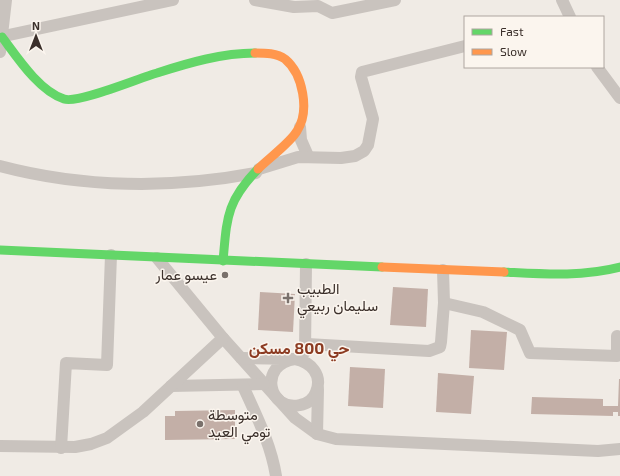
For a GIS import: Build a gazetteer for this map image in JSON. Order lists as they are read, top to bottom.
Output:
{
  "districts": ["حي 800 مسكن"],
  "places": {
    "other": ["عيسو عمار", "متوسطة تومي العيد"],
    "health": ["الطبيب سليمان ربيعي"]
  },
  "legend": ["Fast", "Slow"],
  "north": "top"
}
